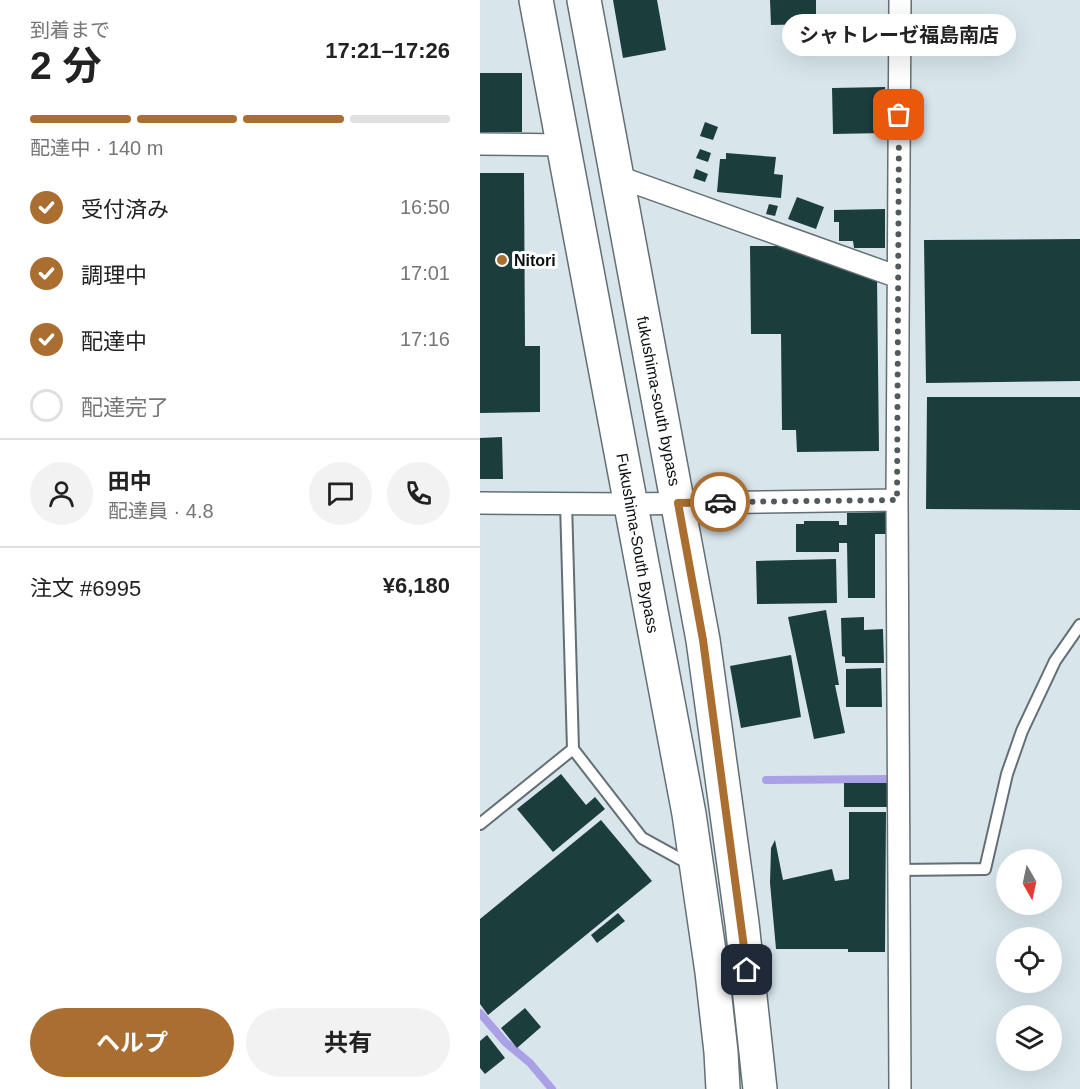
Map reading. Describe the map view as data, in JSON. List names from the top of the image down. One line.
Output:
{"streets":{"highway":["fukushima-south bypass","Fukushima-South Bypass"]},"places":["シャトレーゼ福島南店","Nitori"],"north":"bottom","page":{"heading":["2 分","到着まで","17:21–17:26"],"panel":["田中","配達員 · 4.8","注文 #6995","¥6,180"],"bubble":"シャトレーゼ福島南店","bar":"配達中 · 140 m","list":[["受付済み","16:50"],["調理中","17:01"],["配達中","17:16"],"配達完了"],"buttons":["ヘルプ","共有"]}}
